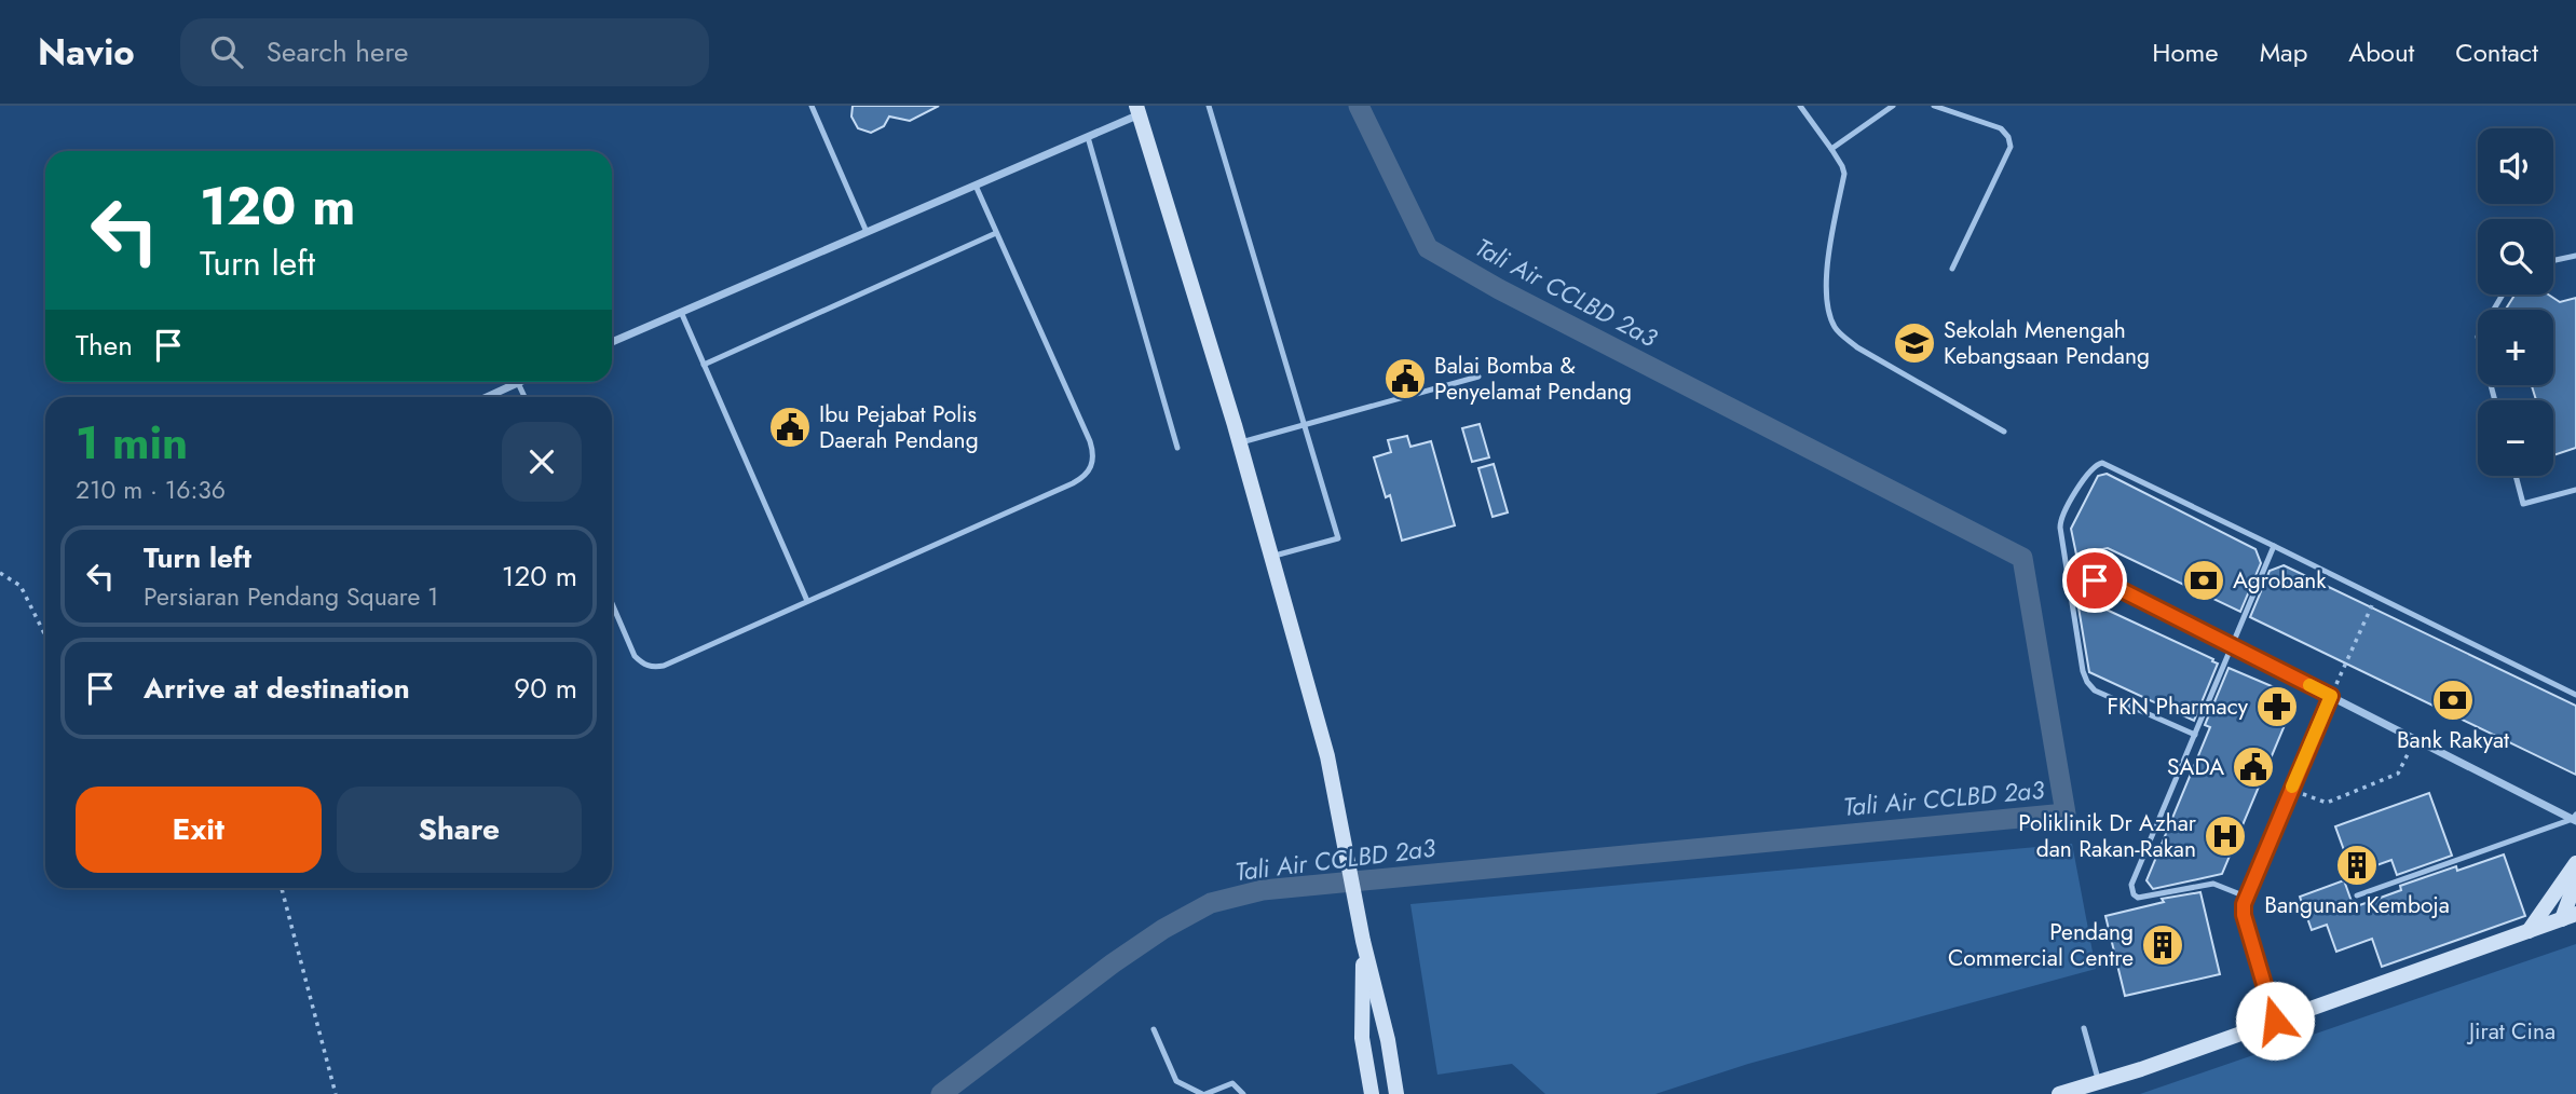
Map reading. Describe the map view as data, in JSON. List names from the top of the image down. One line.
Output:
{"water":["Tali Air CCLBD 2a3"],"parks":["Jirat Cina"],"places":{"school or university":["Sekolah Menengah Kebangsaan Pendang"],"public building":["Balai Bomba & Penyelamat Pendang","Ibu Pejabat Polis Daerah Pendang","SADA"],"bank":["Agrobank","Bank Rakyat"],"pharmacy":["FKN Pharmacy"],"hospital":["Poliklinik Dr Azhar dan Rakan-Rakan"],"building":["Bangunan Kemboja","Pendang Commercial Centre"]},"page":{"header":"Navio","search":"Search here","nav":["Home","Map","About","Contact"],"map_buttons":["+","−"],"turn":["120 m","Turn left"],"then":"Then","heading":["1 min","210 m · 16:36"],"list":[{"name":"Turn left","note":"Persiaran Pendang Square 1","value":"120 m"},{"name":"Arrive at destination","value":"90 m"}],"buttons":["Exit","Share"]}}
